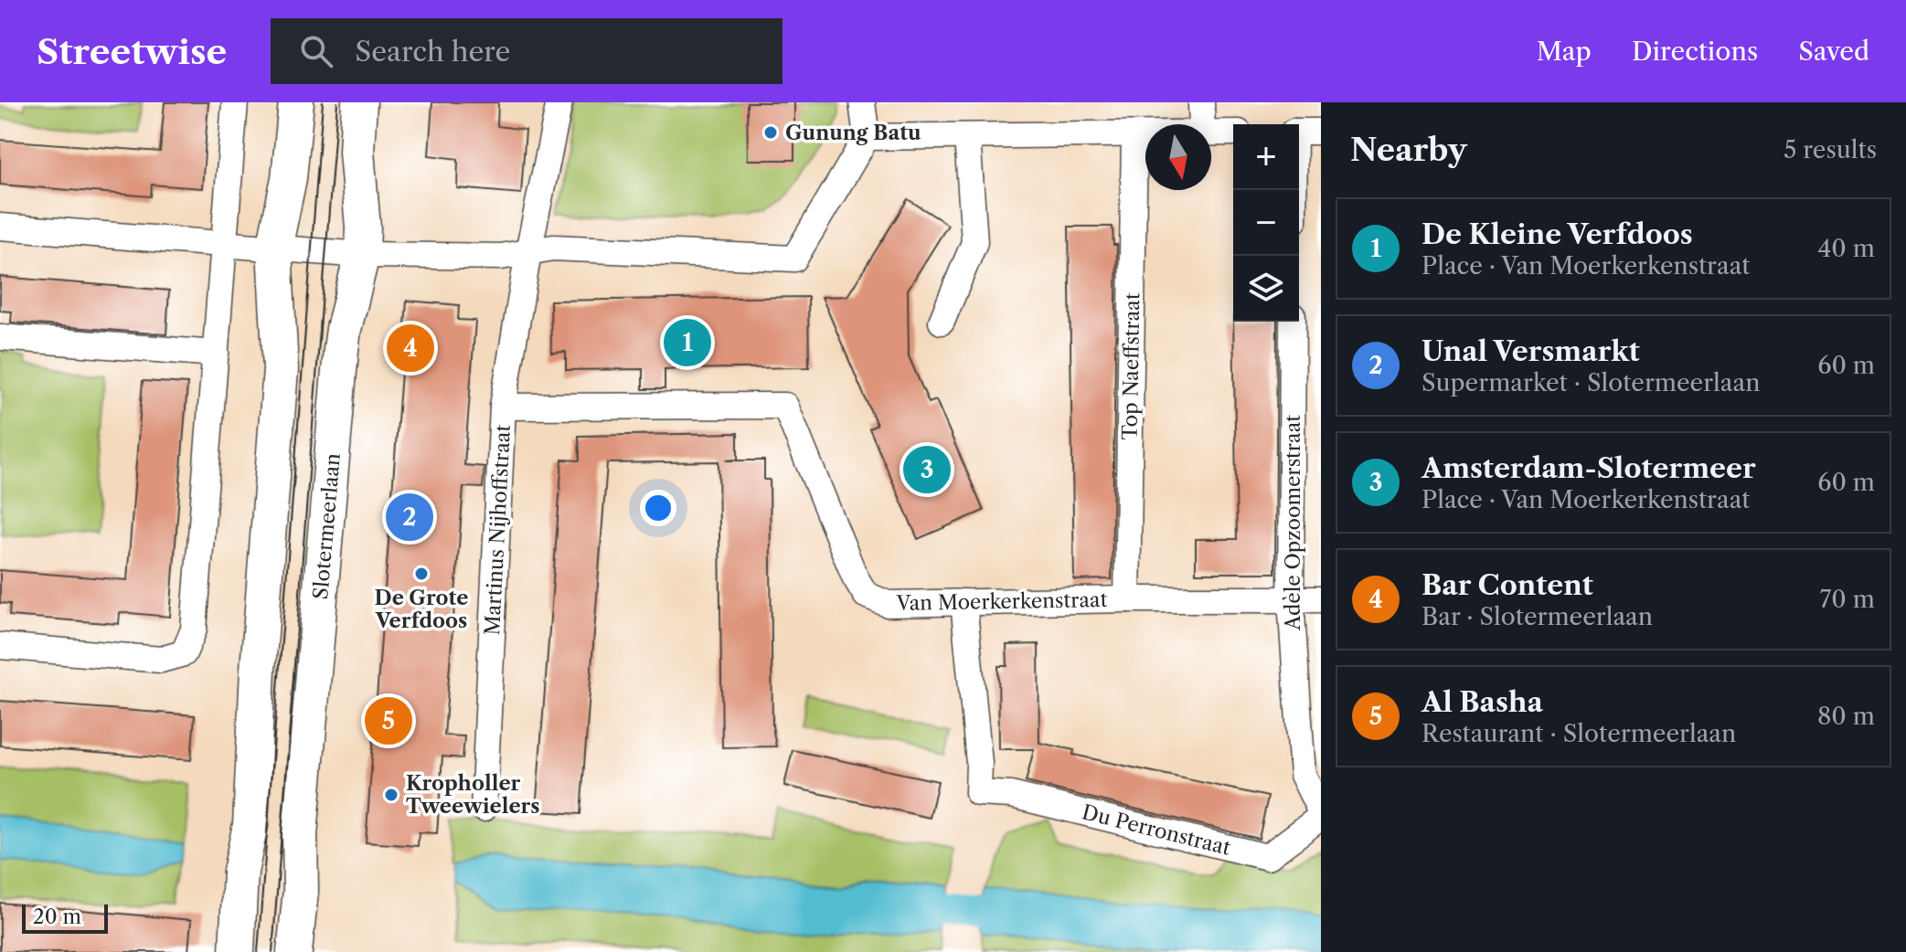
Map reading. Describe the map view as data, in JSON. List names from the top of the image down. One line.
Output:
{"streets":{"main road":["Slotermeerlaan"],"street":["Top Naeffstraat","Adèle Opzoomerstraat","Martinus Nijhoffstraat","Van Moerkerkenstraat","Du Perronstraat"]},"crossings":[["Top Naeffstraat","Van Moerkerkenstraat"],["Adèle Opzoomerstraat","Van Moerkerkenstraat"],["Adèle Opzoomerstraat","Du Perronstraat"],["Martinus Nijhoffstraat","Van Moerkerkenstraat"],["Van Moerkerkenstraat","Du Perronstraat"]],"places":["Gunung Batu","De Grote Verfdoos","Kropholler Tweewielers"],"scale_bar":"20 m","north":"bottom","page":{"header":"Streetwise","search":"Search here","nav":["Map","Directions","Saved"],"heading":["Nearby","5 results"],"map_buttons":["+","−"],"list":[{"mark":"1","name":"De Kleine Verfdoos","note":"Place · Van Moerkerkenstraat","value":"40 m"},{"mark":"2","name":"Unal Versmarkt","note":"Supermarket · Slotermeerlaan","value":"60 m"},{"mark":"3","name":"Amsterdam-Slotermeer","note":"Place · Van Moerkerkenstraat","value":"60 m"},{"mark":"4","name":"Bar Content","note":"Bar · Slotermeerlaan","value":"70 m"},{"mark":"5","name":"Al Basha","note":"Restaurant · Slotermeerlaan","value":"80 m"}],"pins":["1","4","3","2","5"],"scale":"20 m"}}
